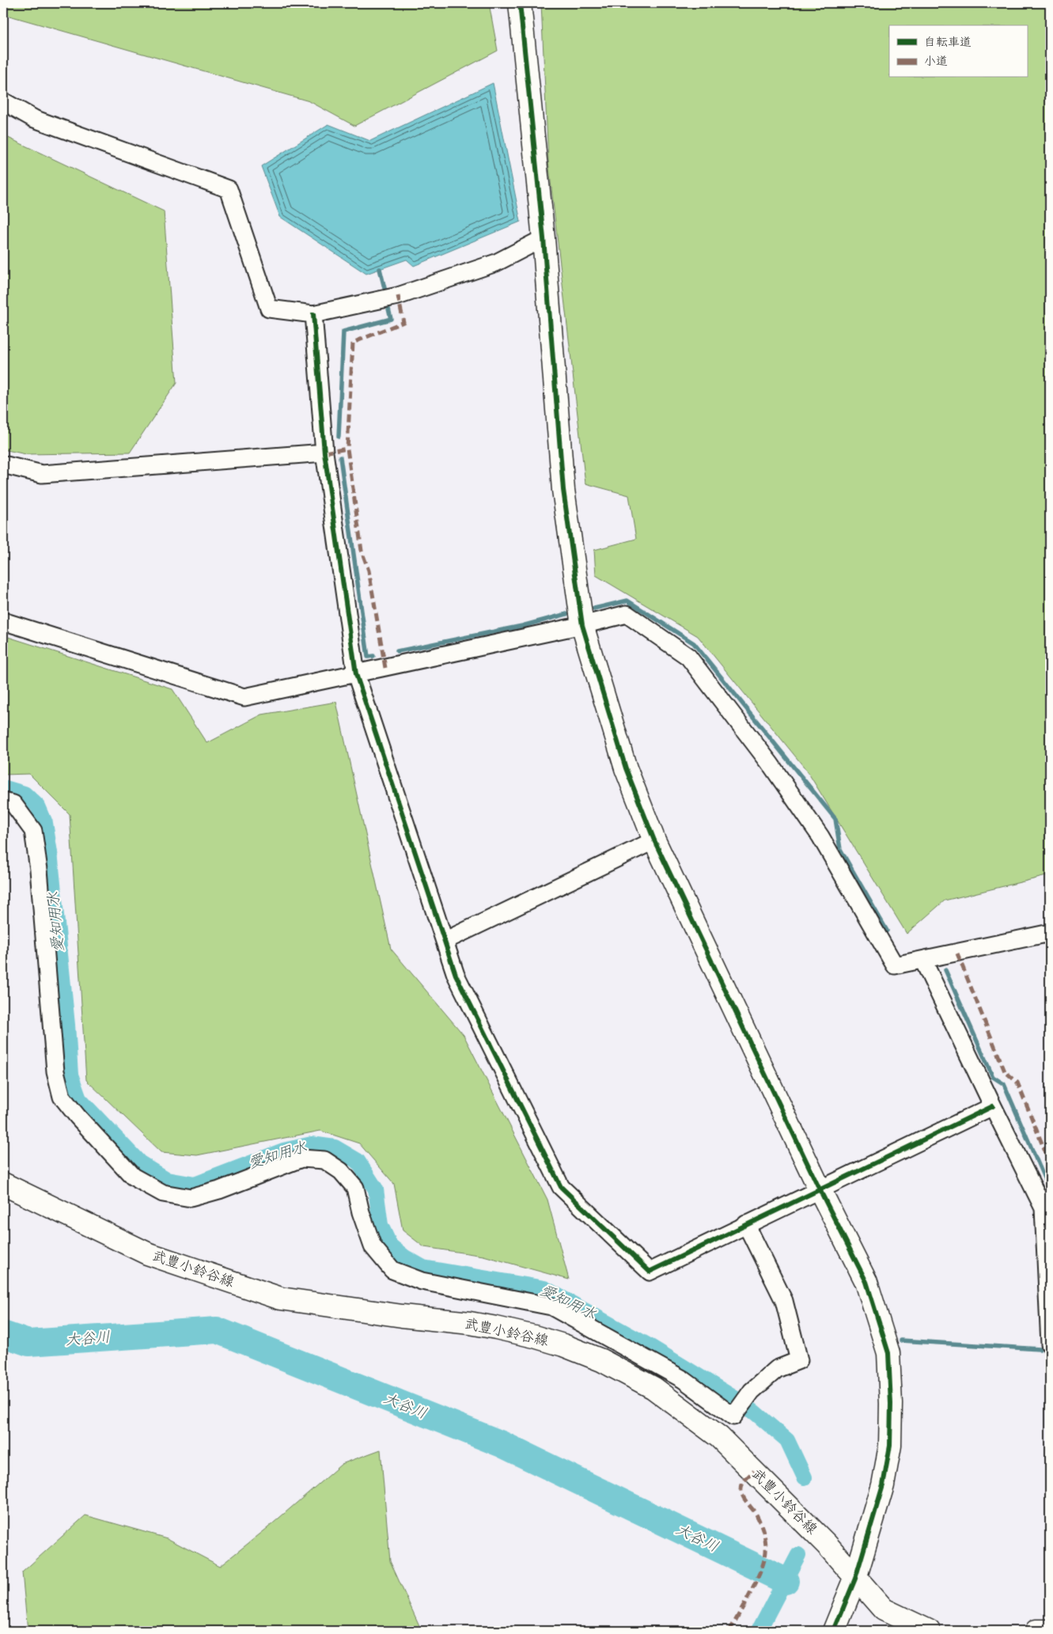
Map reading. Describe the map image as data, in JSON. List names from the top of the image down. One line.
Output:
{"streets":{"street":["武豊小鈴谷線"]},"water":["愛知用水","大谷川"],"legend":["自転車道","小道"]}
